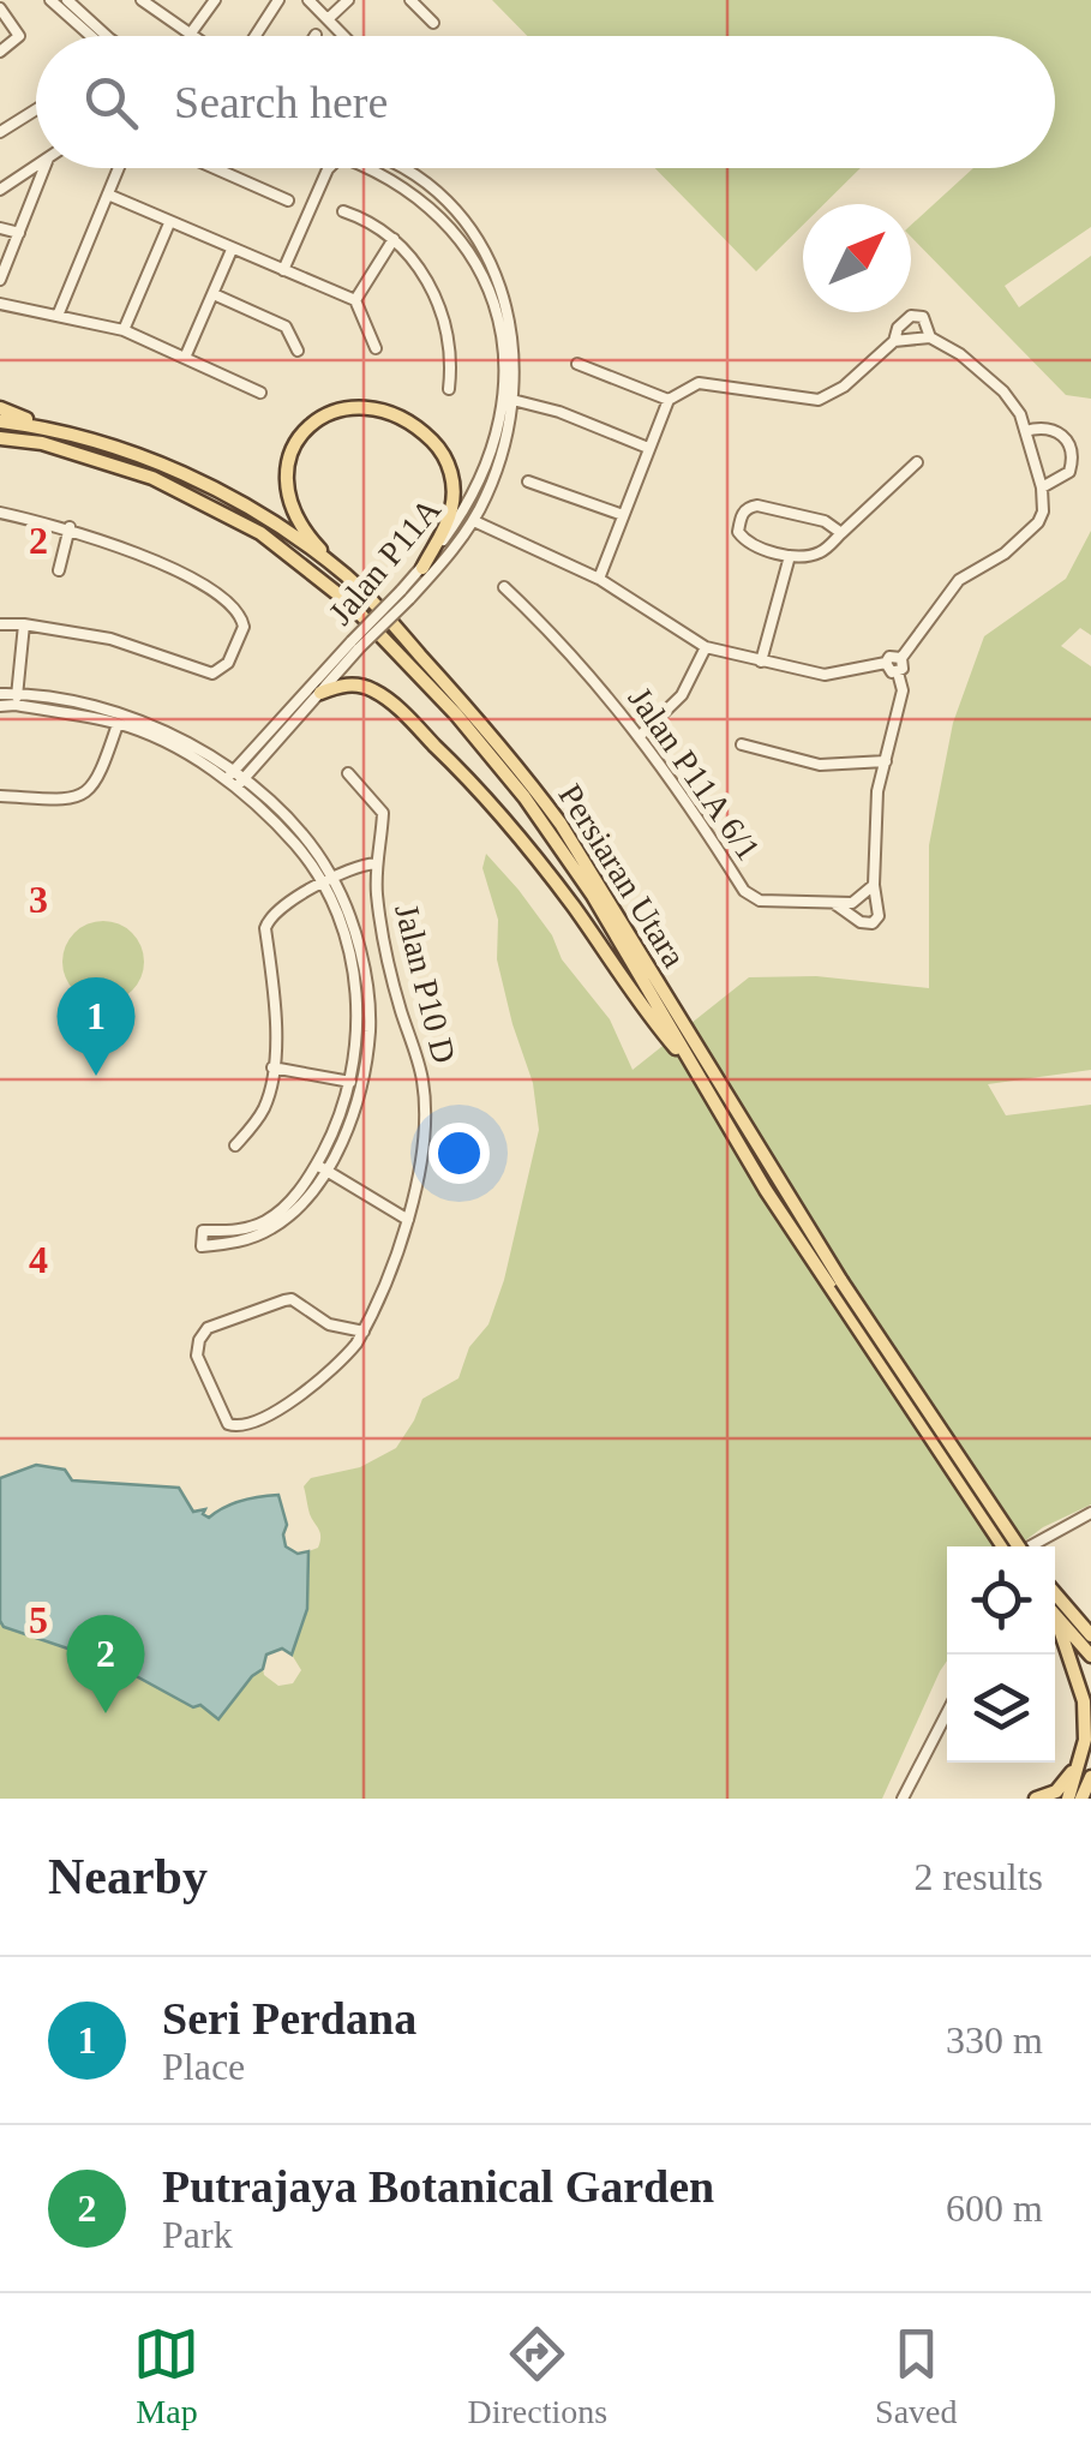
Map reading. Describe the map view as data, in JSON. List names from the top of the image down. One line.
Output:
{"streets":{"main road":["Persiaran Utara"],"street":["Jalan P11A","Jalan P11A 6/1","Jalan P10 D"]},"north":"top right","page":{"search":"Search here","pins":["1","2"],"heading":["Nearby","2 results"],"list":[{"mark":"1","name":"Seri Perdana","note":"Place","value":"330 m"},{"mark":"2","name":"Putrajaya Botanical Garden","note":"Park","value":"600 m"}],"nav":["Map","Directions","Saved"]},"grid":{"rows":["2","3","4","5"]}}
